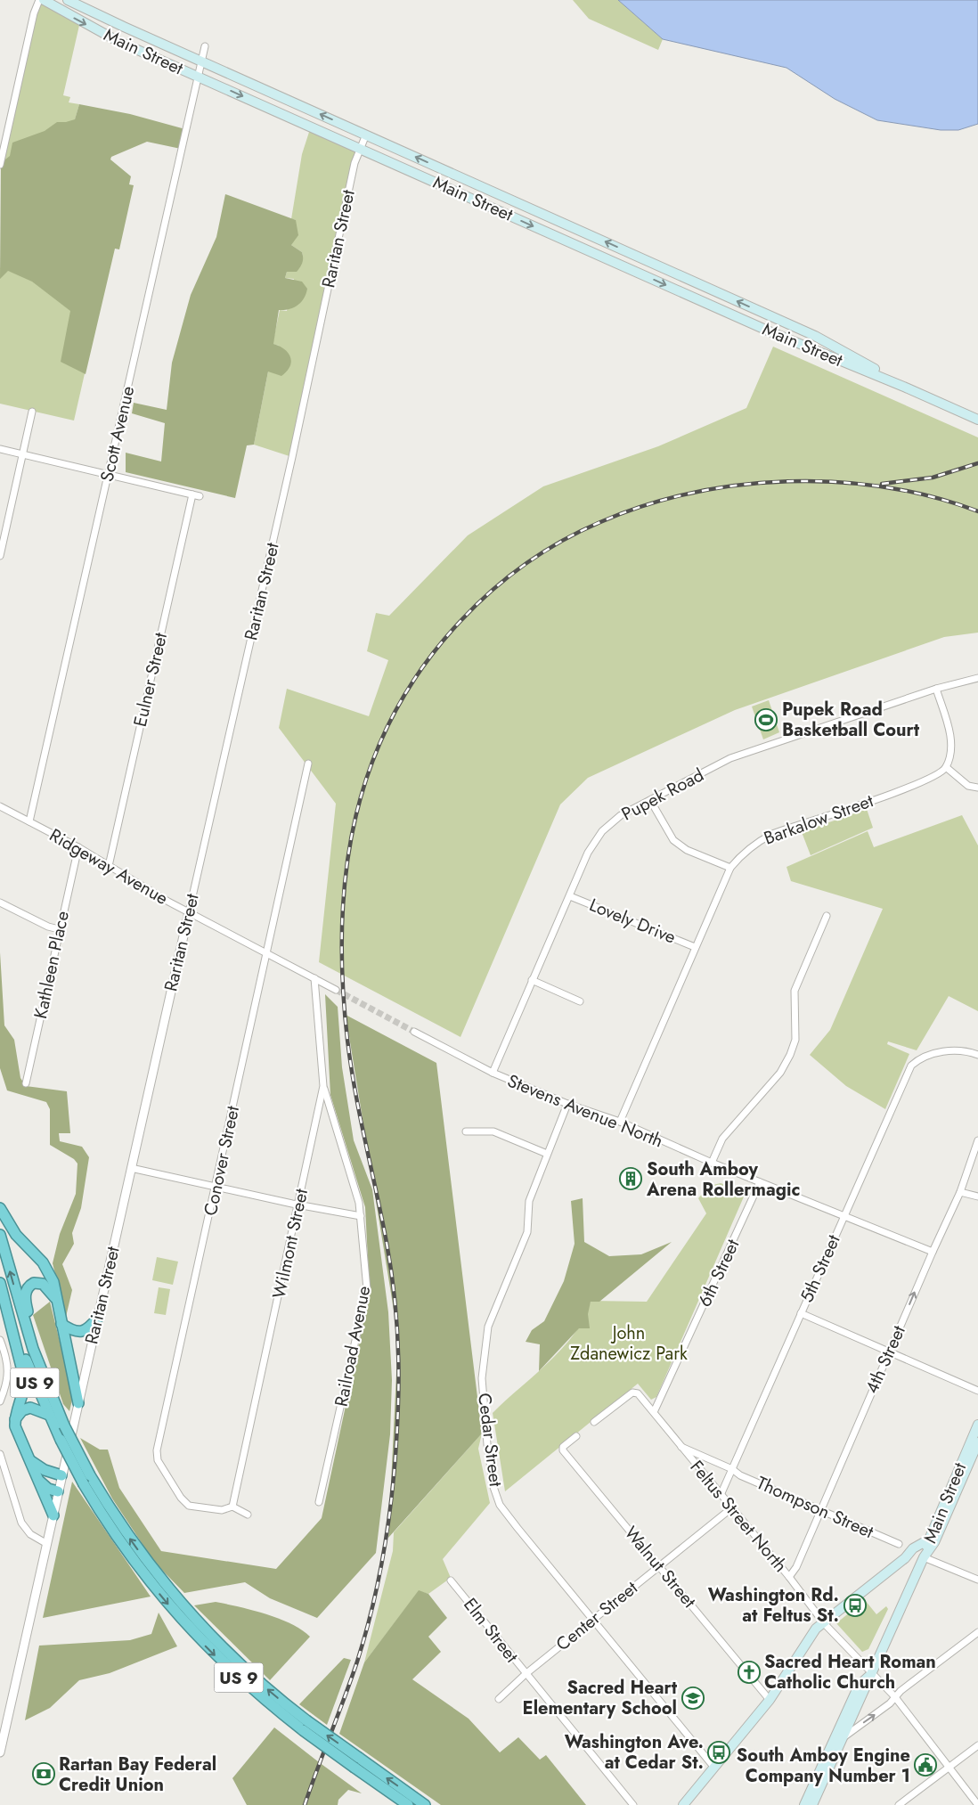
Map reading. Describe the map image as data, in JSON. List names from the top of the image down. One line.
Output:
{"streets":{"highway":["US 9"],"main road":["Main Street"],"street":["Raritan Street","Scott Avenue","Eulner Street","Pupek Road","Barkalow Street","Ridgeway Avenue","Lovely Drive","Kathleen Place","Stevens Avenue North","Conover Street","Wilmont Street","5th Street","6th Street","Railroad Avenue","4th Street","Cedar Street","Thompson Street","Feltus Street North","Walnut Street","Center Street","Elm Street"]},"crossings":[["Main Street","Raritan Street"],["Main Street","Scott Avenue"],["Main Street","Feltus Street North"],["Raritan Street","Ridgeway Avenue"],["Scott Avenue","Ridgeway Avenue"],["Eulner Street","Ridgeway Avenue"],["Pupek Road","Lovely Drive"],["Pupek Road","Stevens Avenue North"],["Barkalow Street","Lovely Drive"],["Barkalow Street","Stevens Avenue North"],["Ridgeway Avenue","Kathleen Place"],["Ridgeway Avenue","Conover Street"],["Ridgeway Avenue","Wilmont Street"],["Stevens Avenue North","5th Street"],["Stevens Avenue North","6th Street"],["Stevens Avenue North","4th Street"],["Stevens Avenue North","Cedar Street"],["Conover Street","Wilmont Street"],["Wilmont Street","Railroad Avenue"],["5th Street","Thompson Street"],["5th Street","Feltus Street North"],["6th Street","Feltus Street North"],["4th Street","Thompson Street"],["4th Street","Feltus Street North"],["Cedar Street","Center Street"],["Thompson Street","Feltus Street North"],["Feltus Street North","Center Street"],["Walnut Street","Center Street"],["Center Street","Elm Street"]],"parks":["John Zdanewicz Park"],"places":{"sports":["Pupek Road Basketball Court"],"building":["South Amboy Arena Rollermagic"],"bus stop":["Washington Rd. at Feltus St.","Washington Ave. at Cedar St."],"church":["Sacred Heart Roman Catholic Church"],"school or university":["Sacred Heart Elementary School"],"public building":["South Amboy Engine Company Number 1"],"bank":["Rartan Bay Federal Credit Union"]}}
